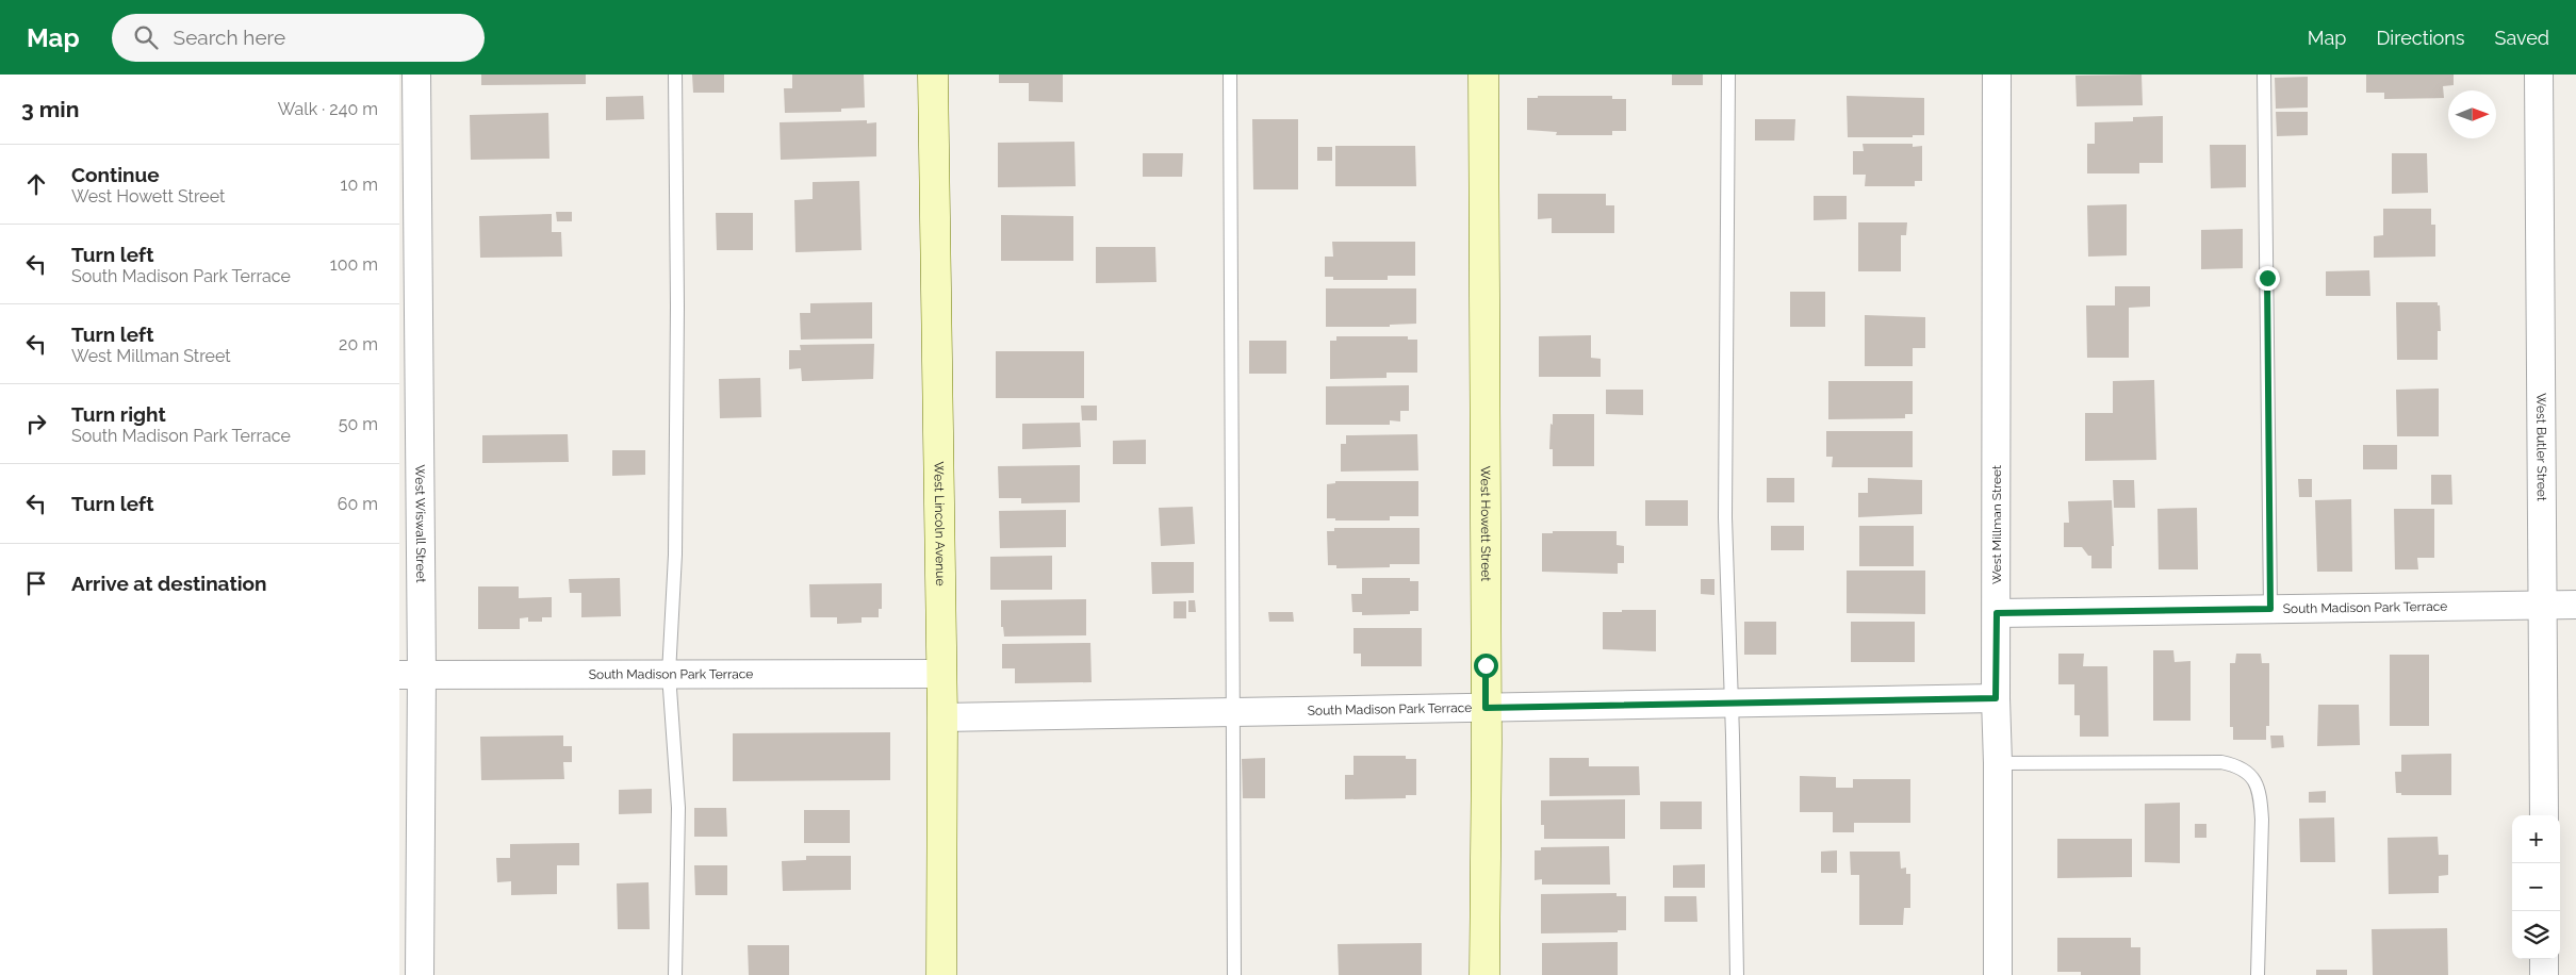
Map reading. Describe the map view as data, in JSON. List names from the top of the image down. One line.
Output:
{"streets":{"main road":["West Lincoln Avenue","West Howett Street"],"street":["West Butler Street","West Wiswall Street","West Millman Street","South Madison Park Terrace"]},"crossings":[["West Butler Street","South Madison Park Terrace"],["West Wiswall Street","South Madison Park Terrace"],["West Lincoln Avenue","South Madison Park Terrace"],["West Howett Street","South Madison Park Terrace"],["West Millman Street","South Madison Park Terrace"]],"north":"right","page":{"header":"Map","search":"Search here","nav":["Map","Directions","Saved"],"heading":["3 min","Walk · 240 m"],"list":[["Continue","West Howett Street","10 m"],["Turn left","South Madison Park Terrace","100 m"],["Turn left","West Millman Street","20 m"],["Turn right","South Madison Park Terrace","50 m"],["Turn left","60 m"],"Arrive at destination"],"map_buttons":["+","−"]}}
